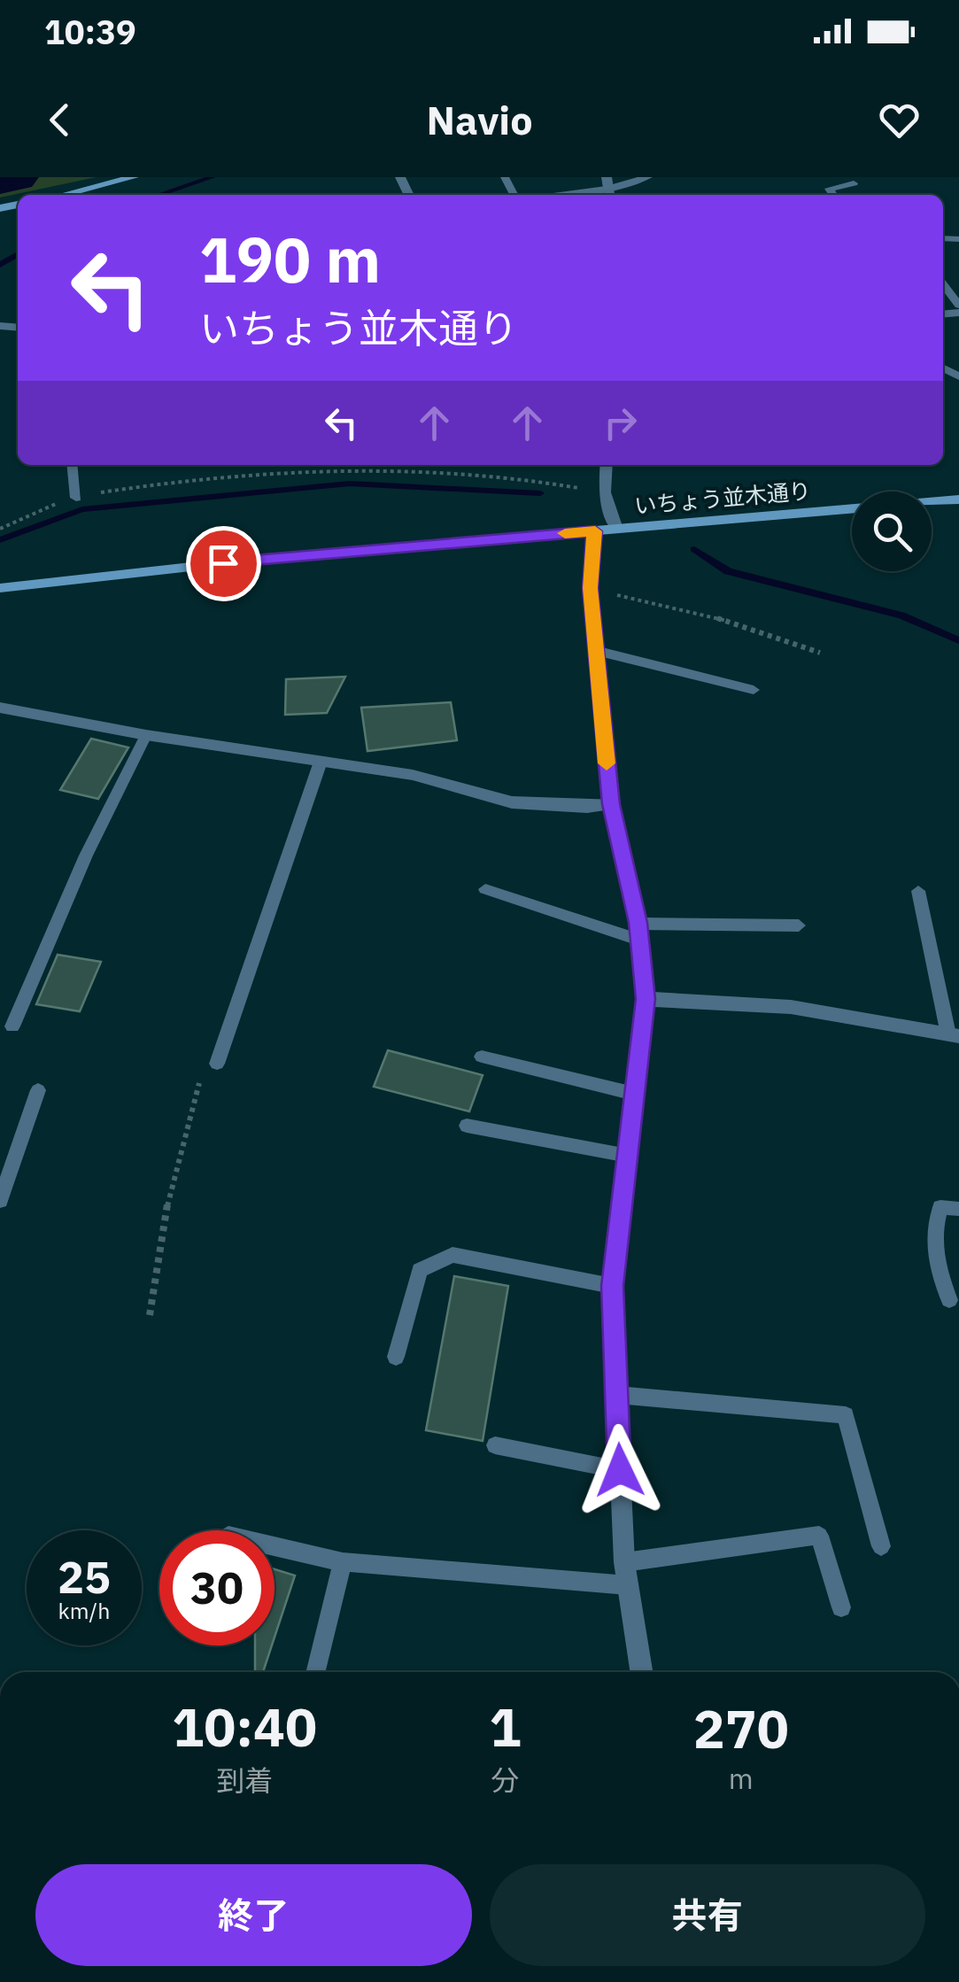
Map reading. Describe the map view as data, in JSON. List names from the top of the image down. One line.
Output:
{"streets":{"street":["いちょう並木通り"]},"page":{"status":"10:39","header":"Navio","turn":["190 m","いちょう並木通り"],"speed":"25 km/h","limit":"30","eta":["10:40","到着","1","分","270","m"],"buttons":["終了","共有"]}}
